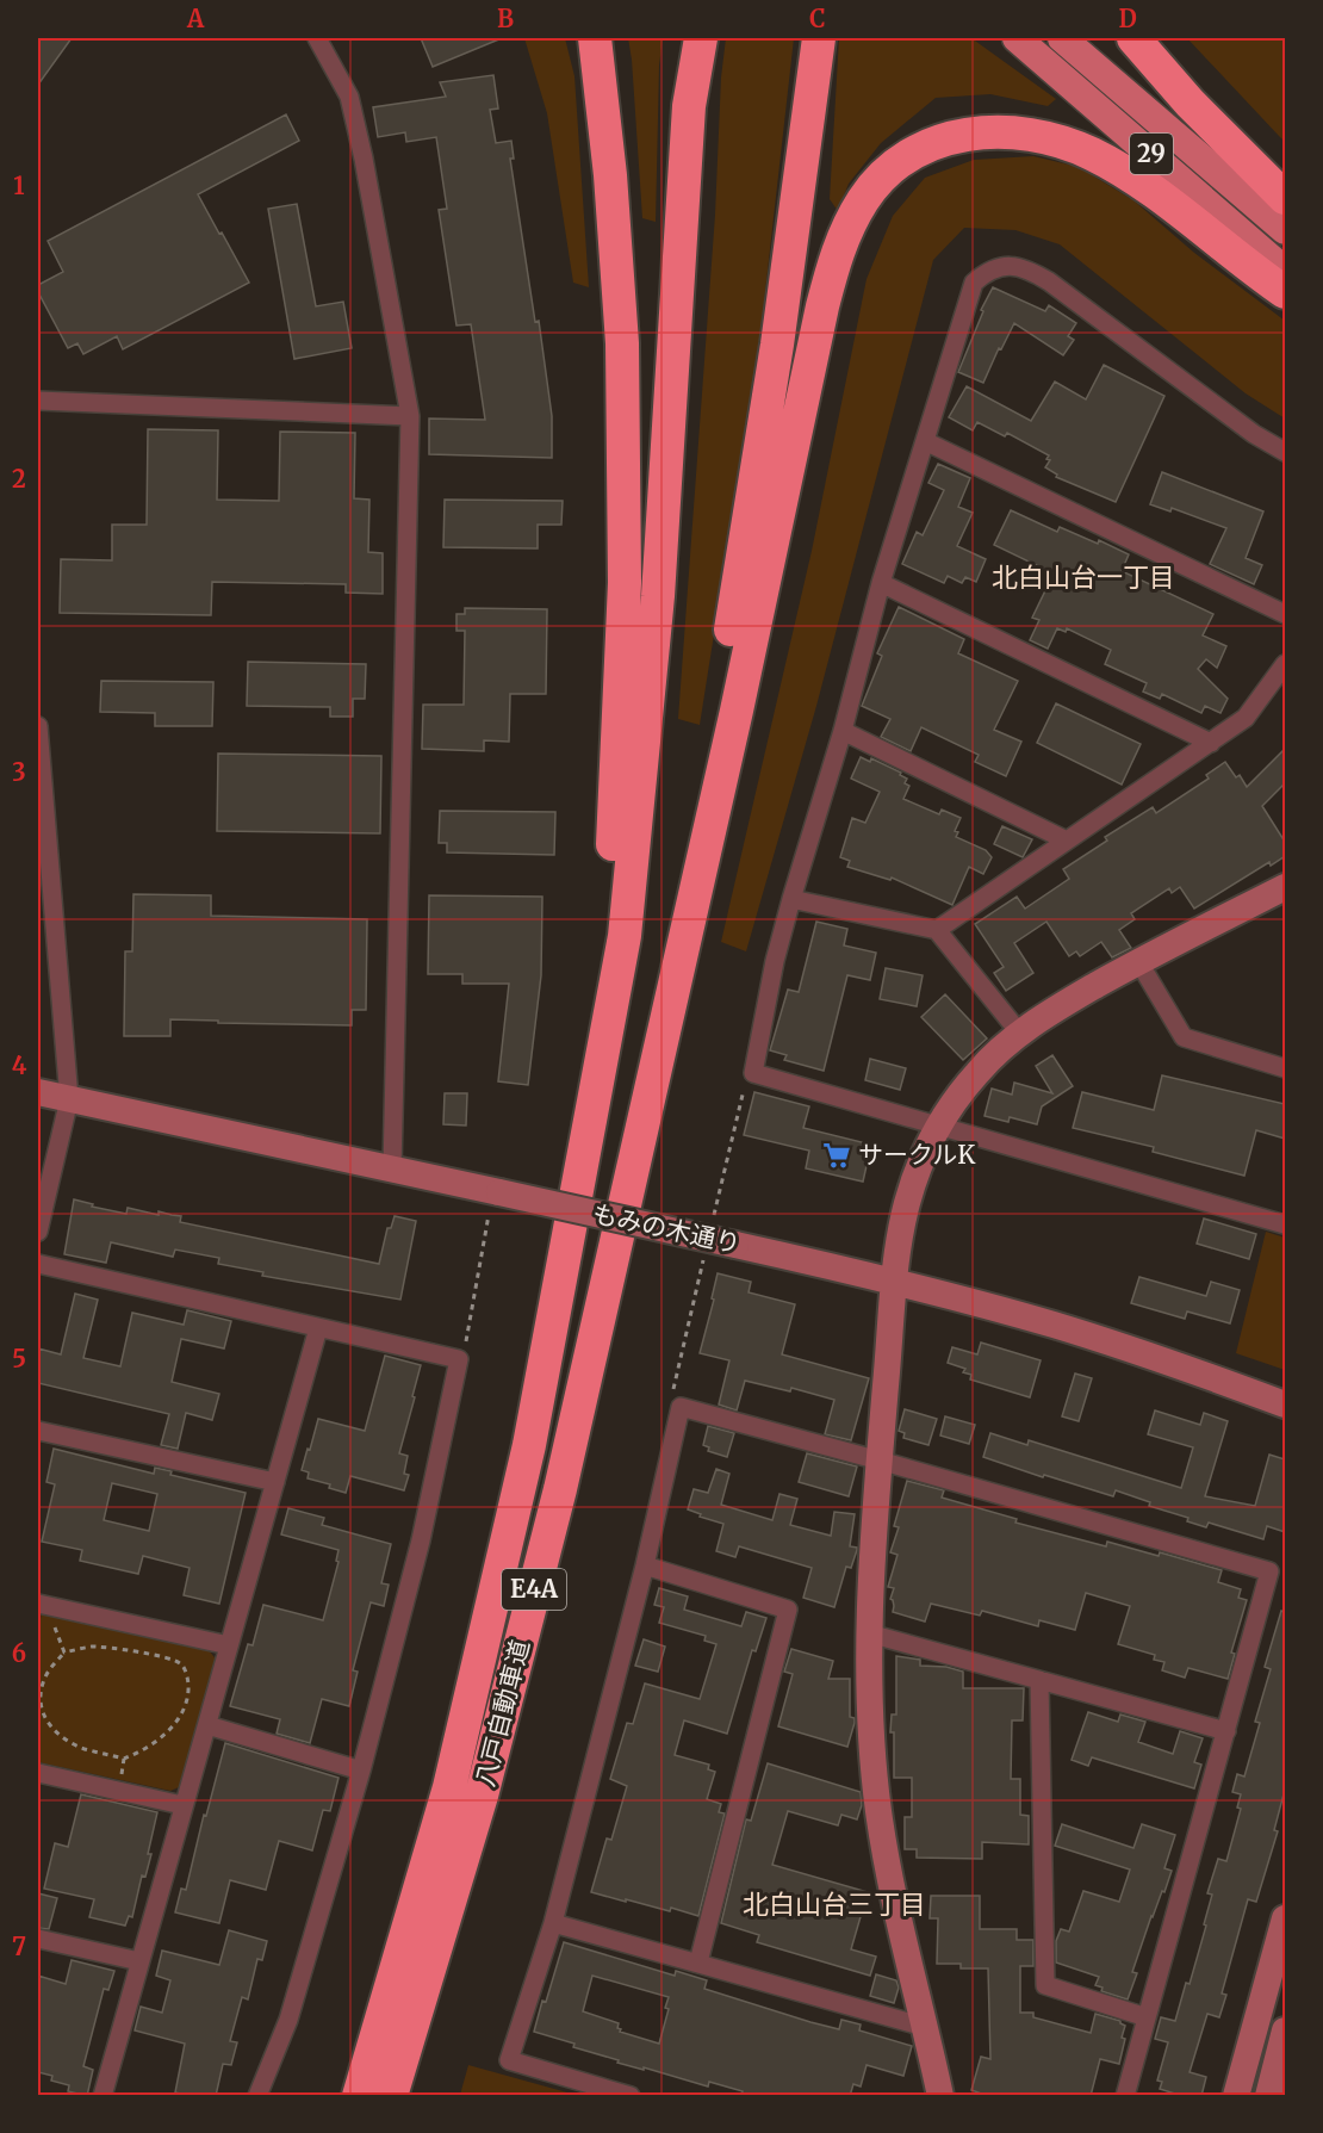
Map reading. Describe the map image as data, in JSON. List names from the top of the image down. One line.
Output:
{"streets":{"highway":["E4A","八戸自動車道"],"main road":["29"],"street":["もみの木通り"]},"districts":["北白山台一丁目","北白山台三丁目"],"places":{"supermarket":["サークルK"]},"grid":{"columns":["A","B","C","D"],"rows":["1","2","3","4","5","6","7"]}}
